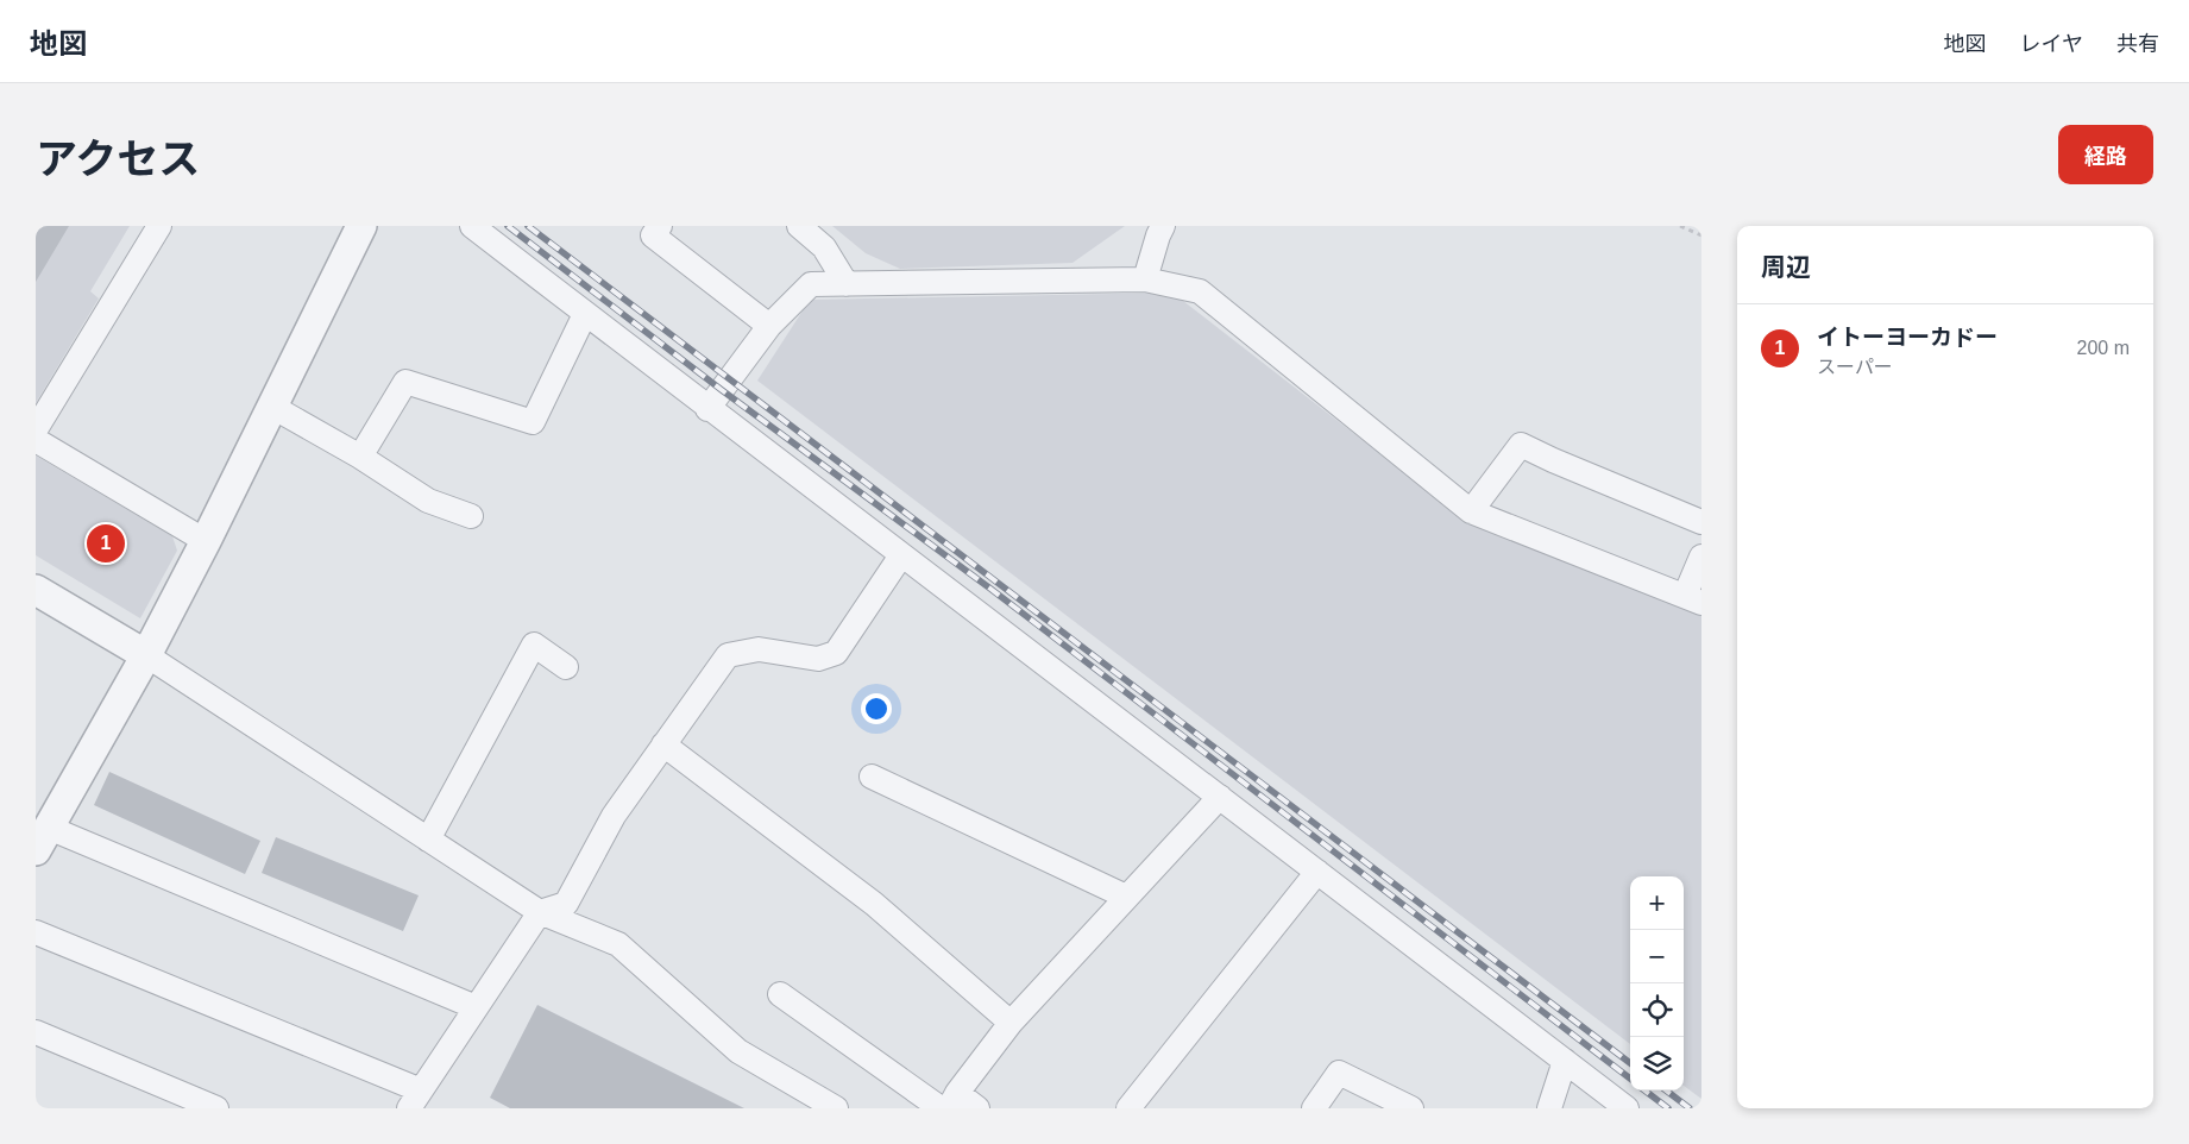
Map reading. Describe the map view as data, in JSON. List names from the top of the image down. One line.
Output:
{"page":{"header":"地図","nav":["地図","レイヤ","共有"],"title":"アクセス","buttons":"経路","heading":"周辺","list":[{"mark":"1","name":"イトーヨーカドー","note":"スーパー","value":"200 m"}],"pins":"1","map_buttons":["+","−"]}}
